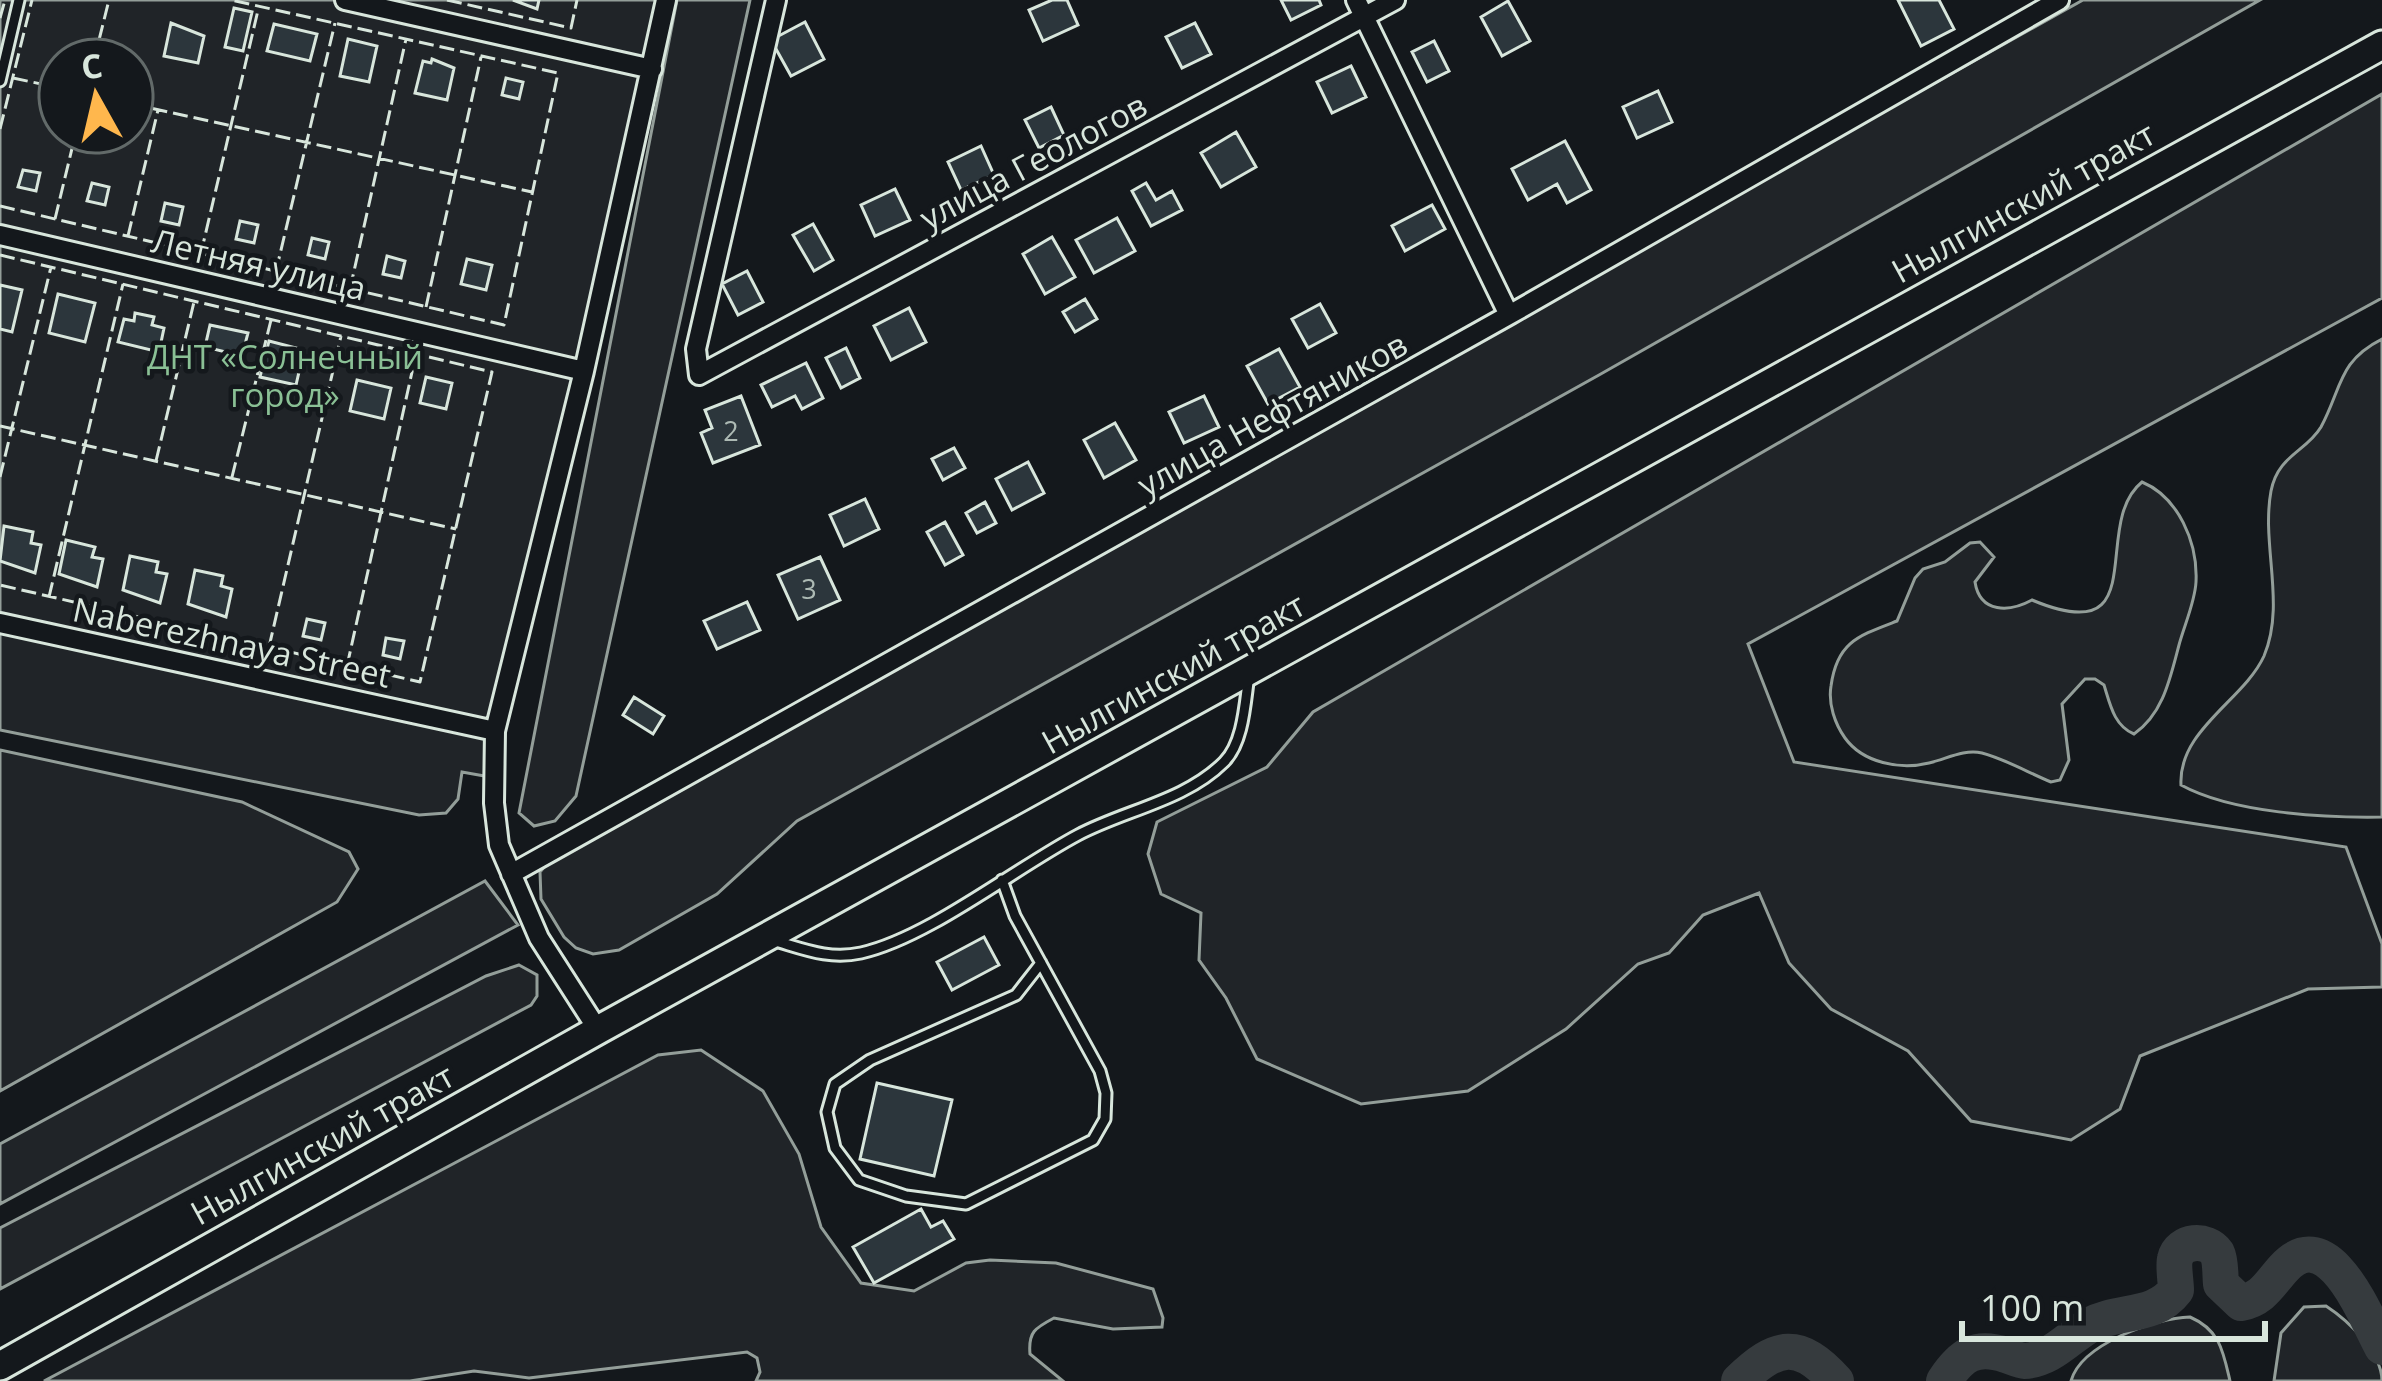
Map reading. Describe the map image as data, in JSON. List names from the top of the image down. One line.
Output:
{"streets":{"main road":["Нылгинский тракт"],"street":["улица Геологов","Летняя улица","улица Нефтяников","Naberezhnaya Street"]},"parks":["ДНТ «Солнечный город»"],"house_numbers":["2","3"],"scale_bar":"100 m","north":"top"}
